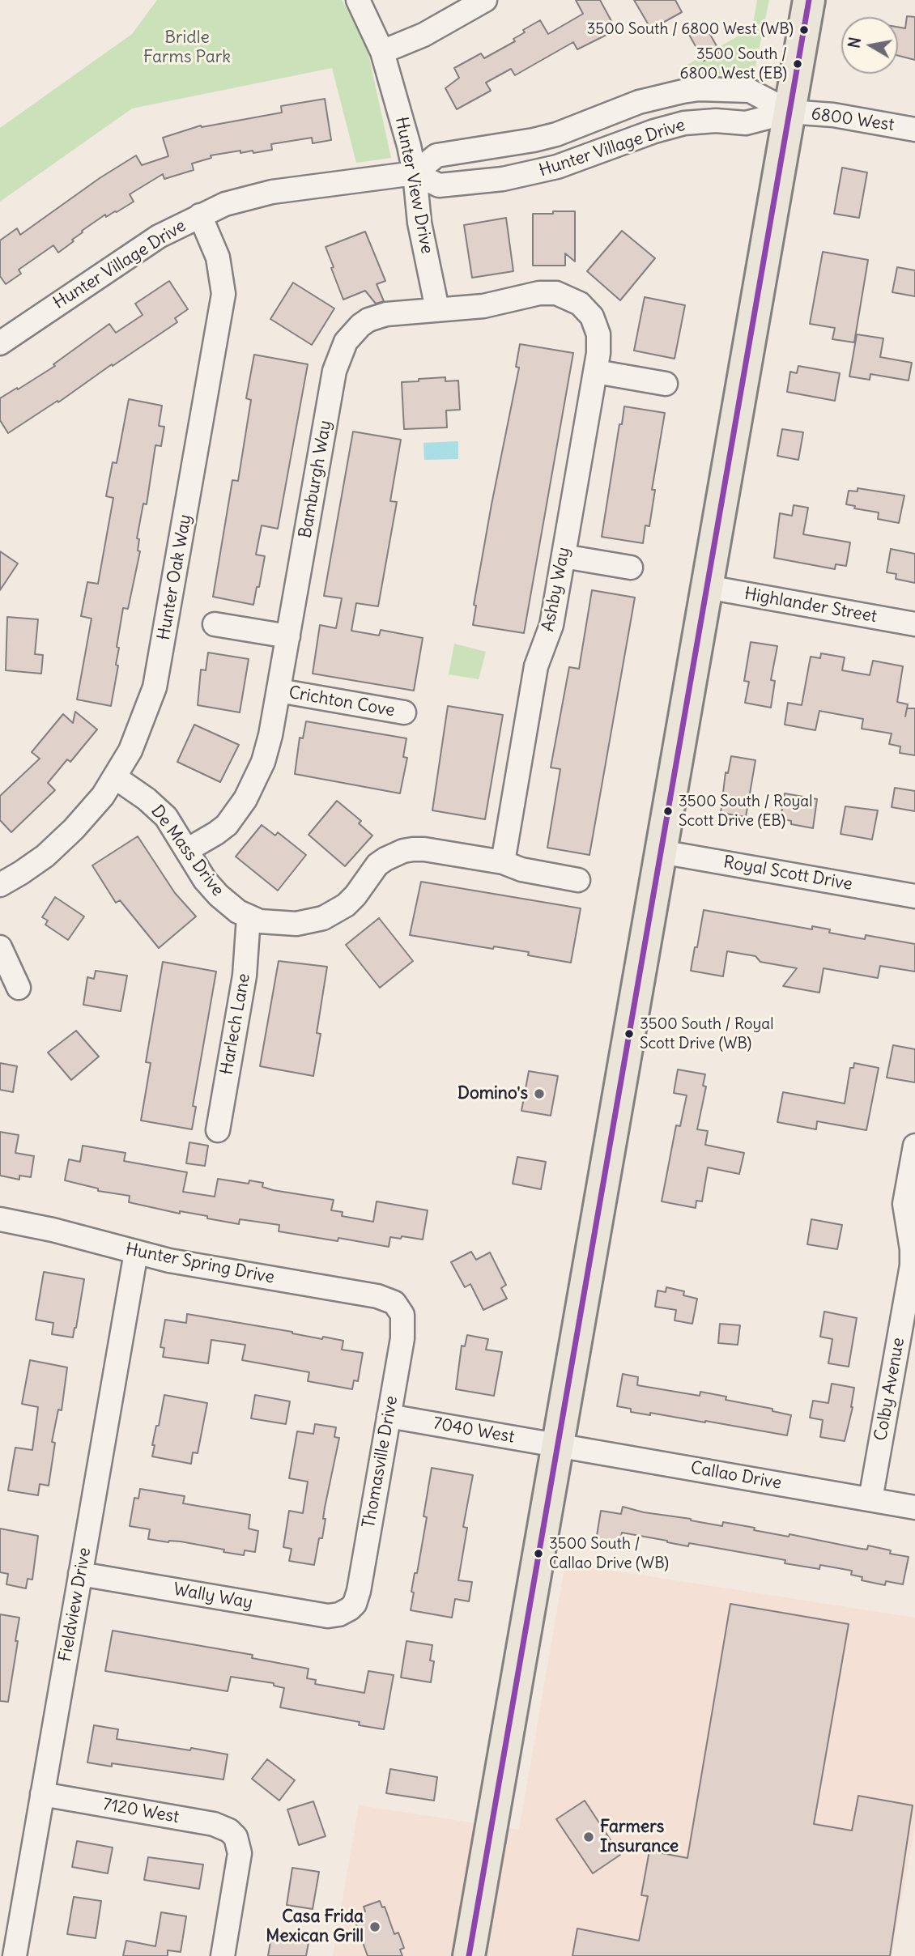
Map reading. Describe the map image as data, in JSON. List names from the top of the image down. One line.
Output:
{"streets":{"street":["6800 West","Hunter Village Drive","Hunter View Drive","Bamburgh Way","Hunter Oak Way","Ashby Way","Highlander Street","Crichton Cove","De Mass Drive","Royal Scott Drive","Harlech Lane","Hunter Spring Drive","Colby Avenue","7040 West","Thomasville Drive","Callao Drive","Wally Way","Fieldview Drive","7120 West"]},"crossings":[["6800 West","Hunter Village Drive"],["Hunter Village Drive","Hunter View Drive"],["Hunter Village Drive","Hunter Oak Way"],["Hunter View Drive","Bamburgh Way"],["Bamburgh Way","Ashby Way"],["Bamburgh Way","Crichton Cove"],["Bamburgh Way","De Mass Drive"],["Hunter Oak Way","De Mass Drive"],["Ashby Way","De Mass Drive"],["De Mass Drive","Harlech Lane"],["Hunter Spring Drive","Thomasville Drive"],["Hunter Spring Drive","Fieldview Drive"],["Colby Avenue","Callao Drive"],["7040 West","Thomasville Drive"],["7040 West","Callao Drive"],["Thomasville Drive","Wally Way"],["Wally Way","Fieldview Drive"],["Fieldview Drive","7120 West"]],"parks":["Bridle Farms Park"],"places":["3500 South / 6800 West (WB)","3500 South / 6800 West (EB)","3500 South / Royal Scott Drive (EB)","3500 South / Royal Scott Drive (WB)","Domino's","3500 South / Callao Drive (WB)","Farmers Insurance","Casa Frida Mexican Grill"],"north":"left"}
